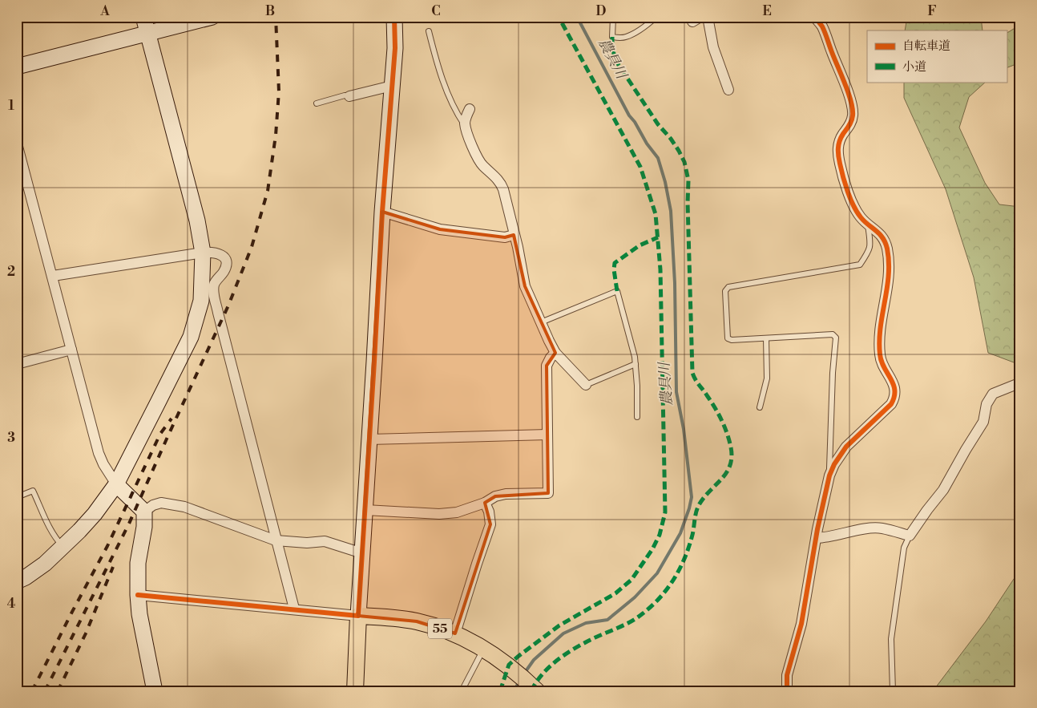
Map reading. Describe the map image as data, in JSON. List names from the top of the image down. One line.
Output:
{"streets":{"main road":["55"]},"water":["農具川"],"legend":["自転車道","小道"],"grid":{"columns":["A","B","C","D","E","F"],"rows":["1","2","3","4"]}}
